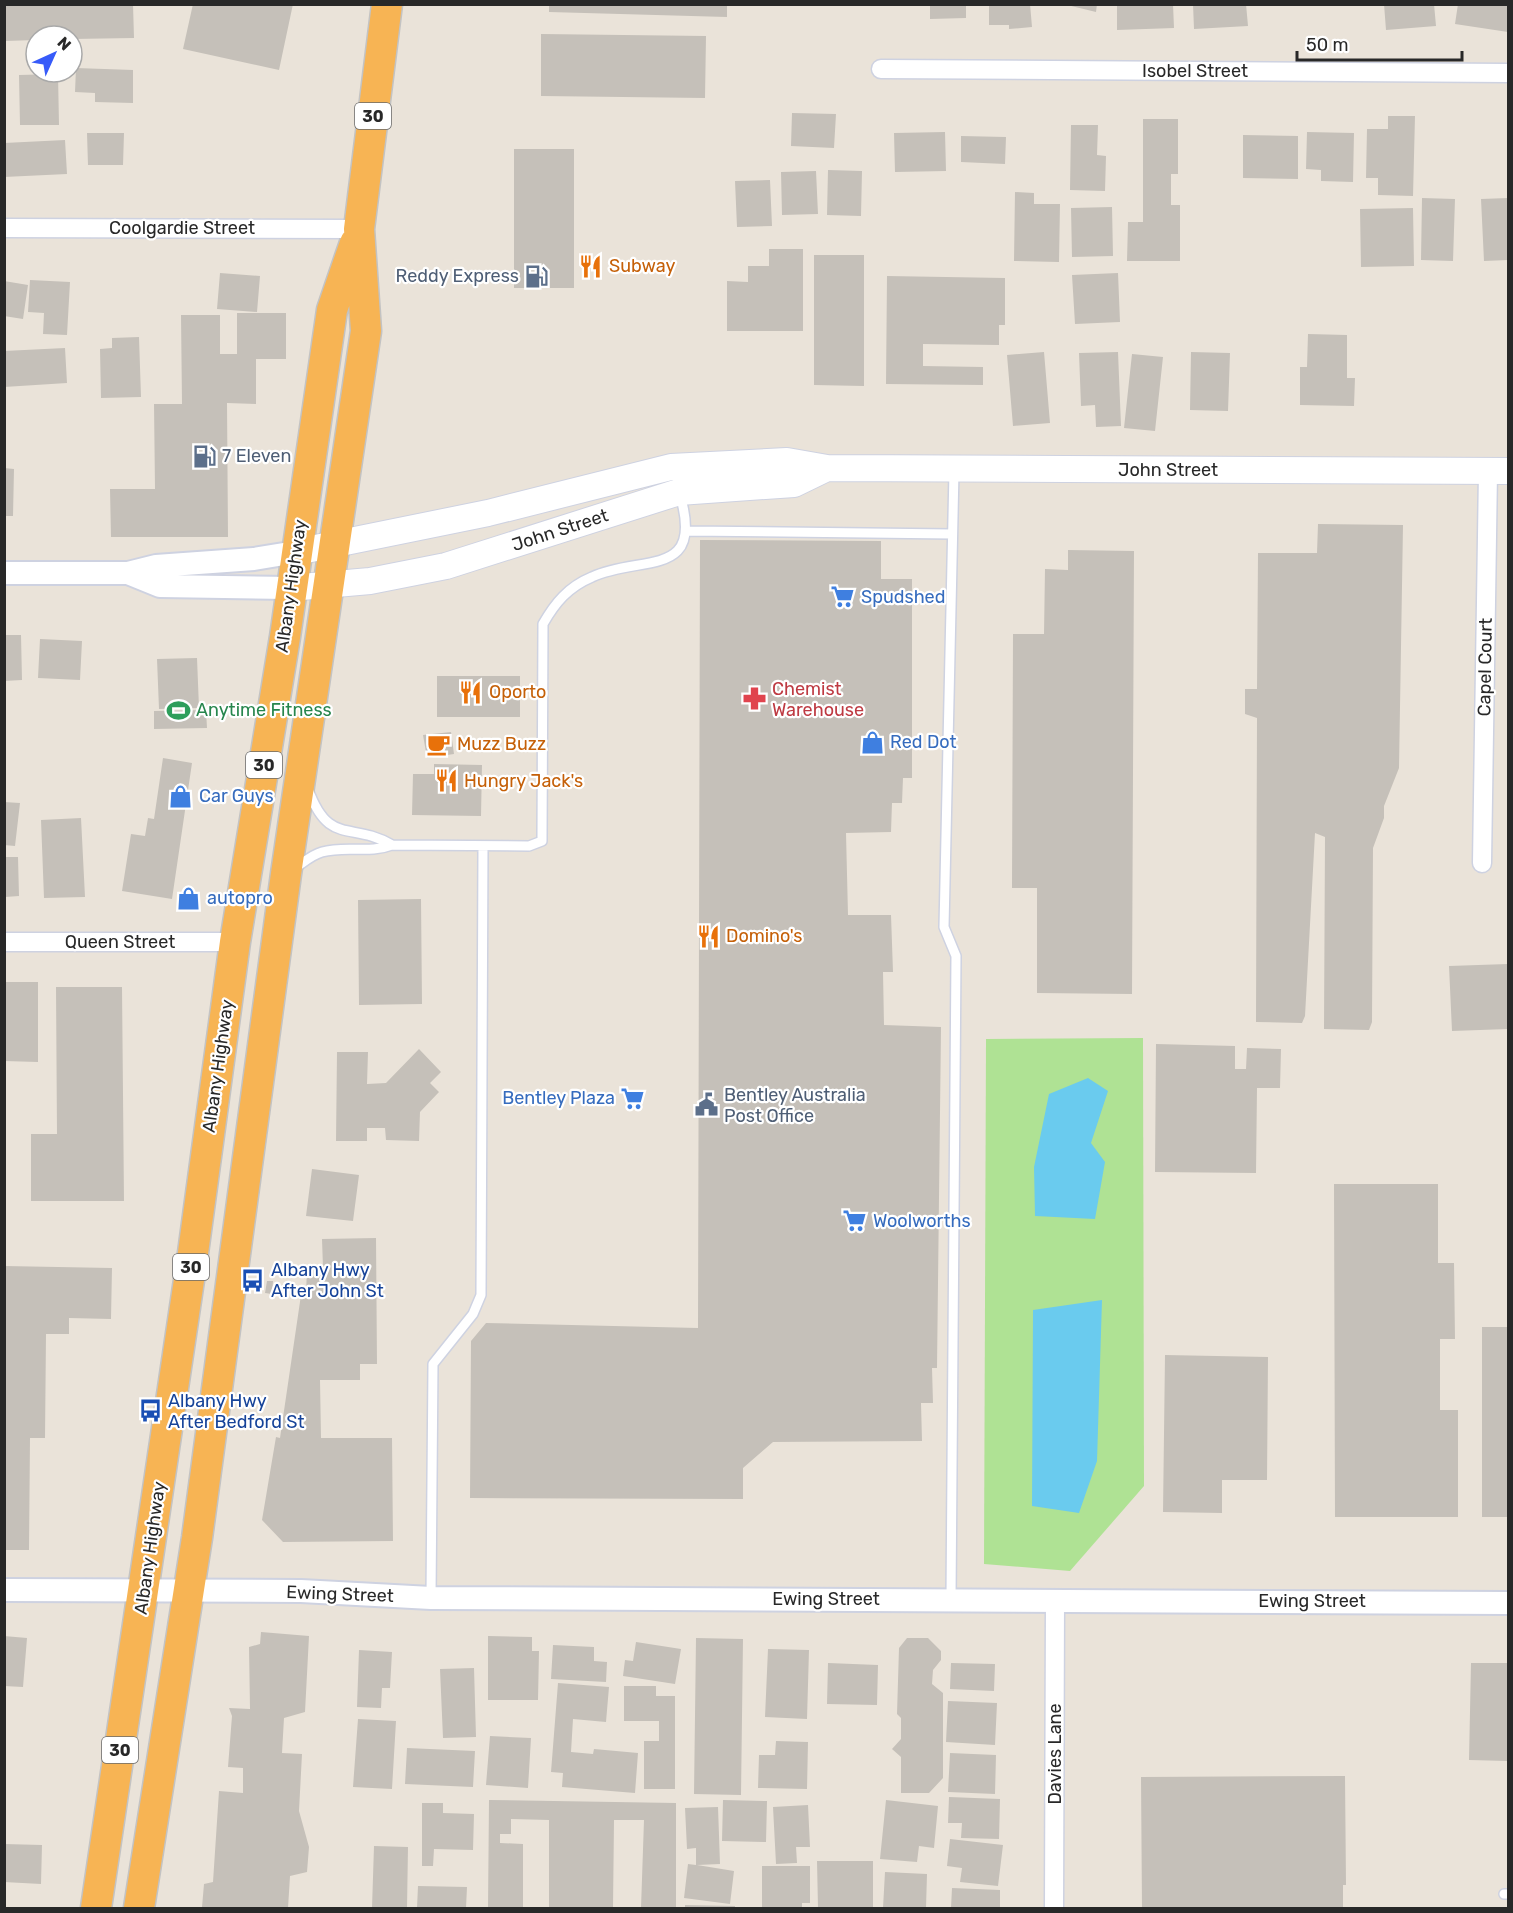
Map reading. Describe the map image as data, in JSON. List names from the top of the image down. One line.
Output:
{"streets":{"highway":["30","Albany Highway"],"main road":["John Street"],"street":["Isobel Street","Coolgardie Street","Capel Court","Queen Street","Ewing Street","Davies Lane"]},"crossings":[["Coolgardie Street","Albany Highway"],["John Street","Albany Highway"],["John Street","Capel Court"],["Albany Highway","Queen Street"],["Albany Highway","Ewing Street"],["Ewing Street","Davies Lane"]],"places":{"restaurant":["Subway","Oporto","Hungry Jack's","Domino's"],"fuel station":["Reddy Express","7 Eleven"],"supermarket":["Spudshed","Bentley Plaza","Woolworths"],"pharmacy":["Chemist Warehouse"],"sports":["Anytime Fitness"],"shop":["Red Dot","Car Guys","autopro"],"cafe":["Muzz Buzz"],"public building":["Bentley Australia Post Office"],"bus stop":["Albany Hwy After John St","Albany Hwy After Bedford St"]},"scale_bar":"50 m","north":"top right"}
